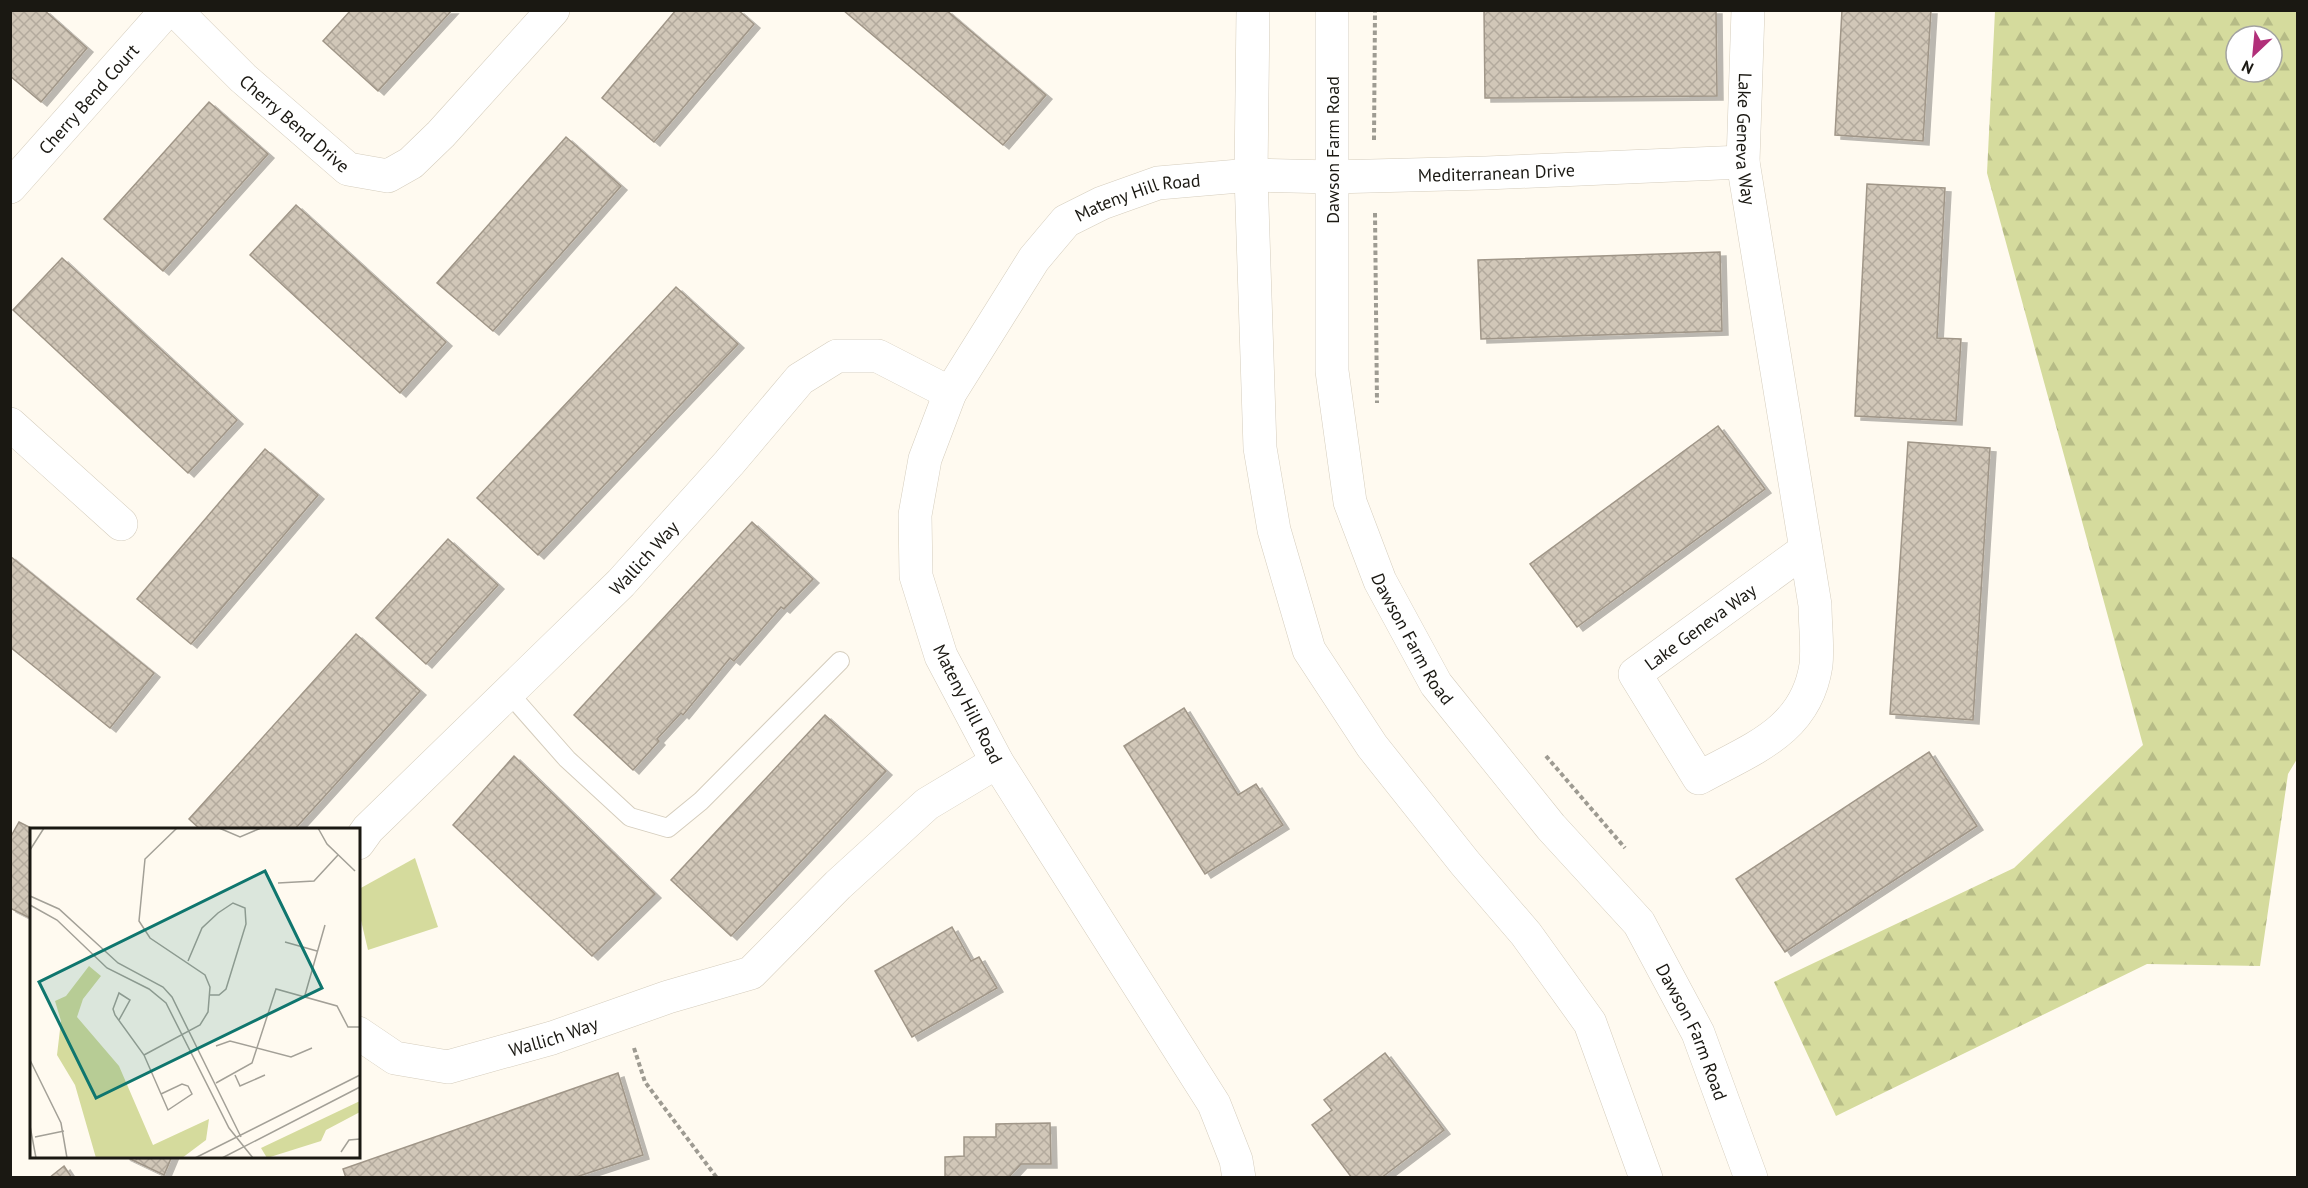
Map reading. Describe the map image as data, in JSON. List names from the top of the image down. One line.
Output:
{"streets":{"street":["Cherry Bend Court","Cherry Bend Drive","Lake Geneva Way","Dawson Farm Road","Mediterranean Drive","Mateny Hill Road","Wallich Way"]},"crossings":[["Lake Geneva Way","Mediterranean Drive"],["Dawson Farm Road","Mediterranean Drive"],["Mediterranean Drive","Mateny Hill Road"],["Mateny Hill Road","Wallich Way"]],"north":"bottom left"}
